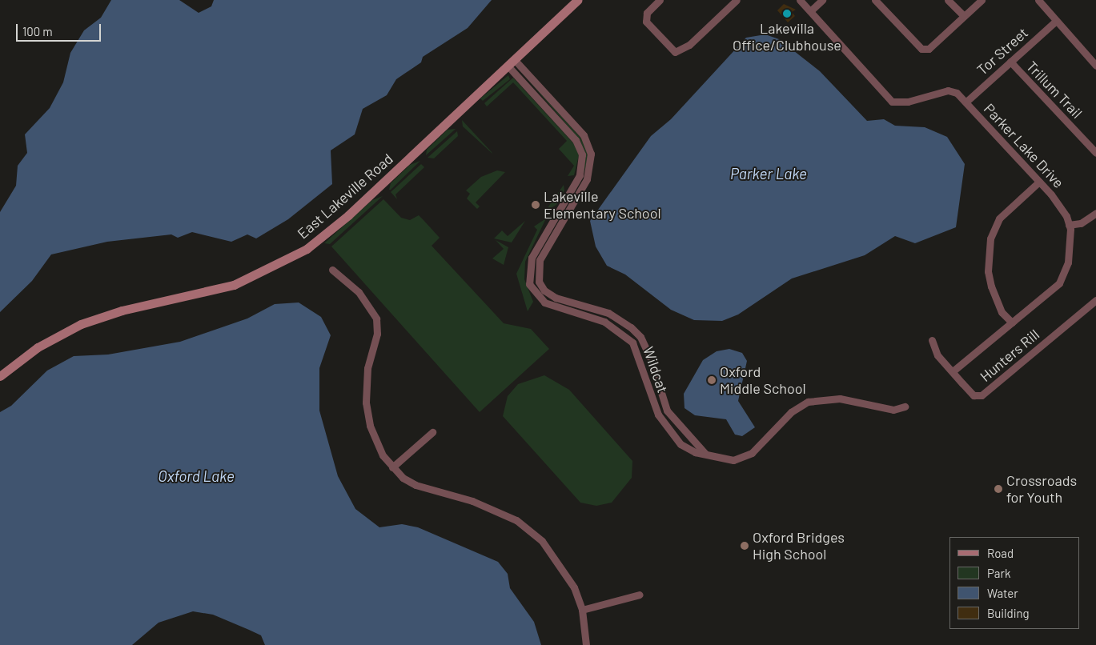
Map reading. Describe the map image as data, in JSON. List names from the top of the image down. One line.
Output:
{"streets":{"main road":["East Lakeville Road"],"street":["Tor Street","Trillum Trail","Parker Lake Drive","Hunters Rill","Wildcat"]},"crossings":[["Tor Street","Trillum Trail"],["Tor Street","Parker Lake Drive"],["Parker Lake Drive","Hunters Rill"]],"water":["Parker Lake","Oxford Lake"],"places":["Lakevilla Office/Clubhouse","Lakeville Elementary School","Oxford Middle School","Crossroads for Youth","Oxford Bridges High School"],"legend":["Road","Park","Water","Building"],"scale_bar":"100 m"}
